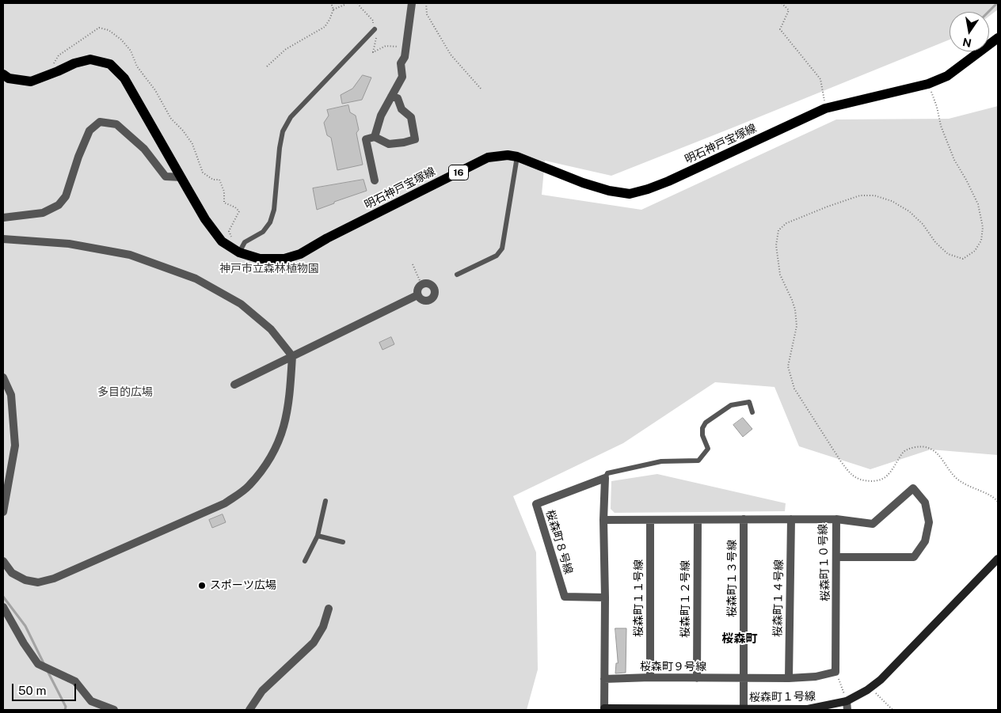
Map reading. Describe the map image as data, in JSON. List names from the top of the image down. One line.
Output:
{"streets":{"main road":["明石神戸宝塚線","16"],"street":["桜森町８号線","桜森町１０号線","桜森町１３号線","桜森町１１号線","桜森町１４号線","桜森町１２号線","桜森町９号線","桜森町１号線"]},"crossings":[["桜森町１０号線","桜森町１３号線"],["桜森町１０号線","桜森町１１号線"],["桜森町１０号線","桜森町１４号線"],["桜森町１０号線","桜森町１２号線"],["桜森町１３号線","桜森町９号線"],["桜森町１３号線","桜森町１号線"],["桜森町１１号線","桜森町９号線"],["桜森町１２号線","桜森町９号線"]],"districts":["桜森町"],"parks":["神戸市立森林植物園","多目的広場"],"places":["スポーツ広場"],"scale_bar":"50 m","north":"bottom"}
